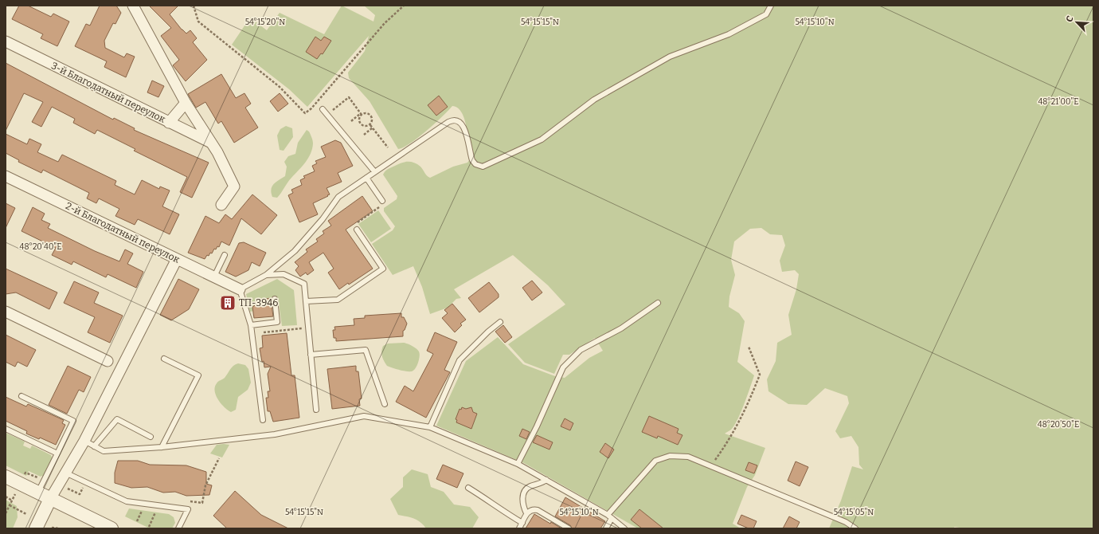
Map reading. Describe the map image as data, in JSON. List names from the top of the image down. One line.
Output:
{"streets":{"street":["3-й Благодатный переулок","2-й Благодатный переулок"]},"places":{"building":["ТП-3946"]},"north":"top left","coordinates":["54°15'20\"N","54°15'15\"N","54°15'10\"N","48°21'00\"E","48°20'40\"E","48°20'50\"E","54°15'05\"N"]}
